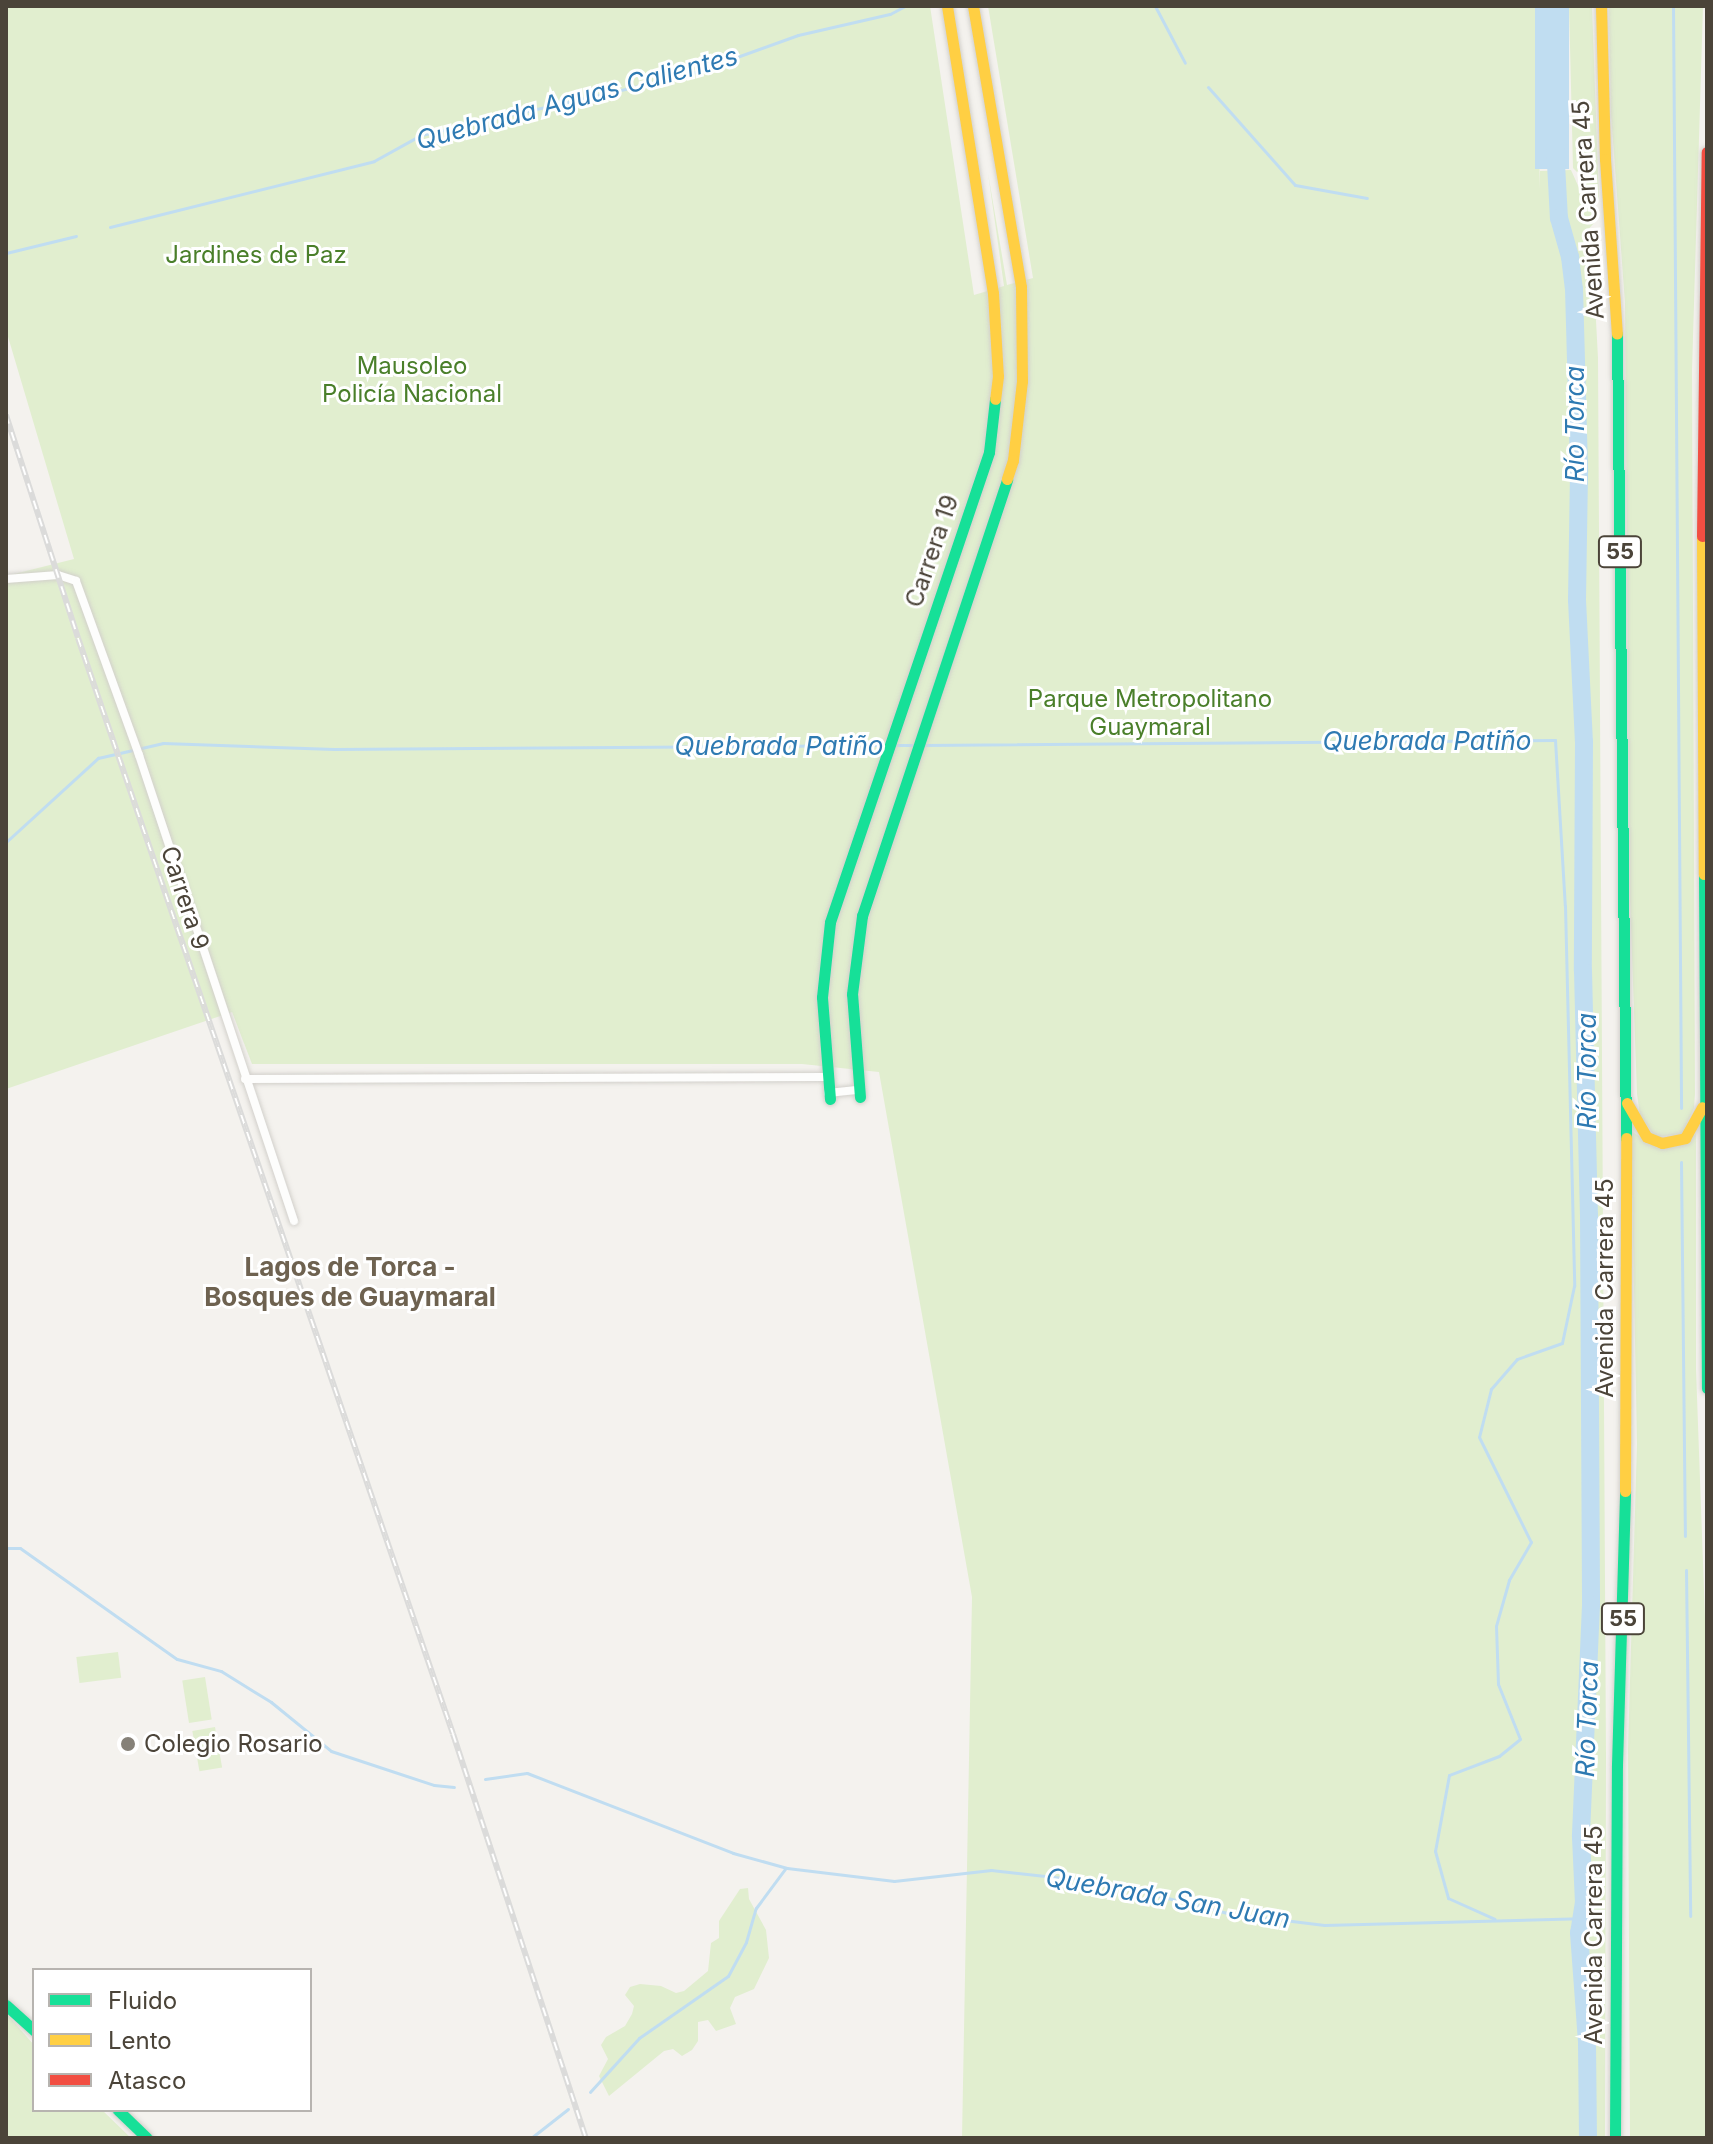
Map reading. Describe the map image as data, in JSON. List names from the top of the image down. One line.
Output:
{"streets":{"main road":["Avenida Carrera 45","Carrera 19","55"],"street":["Carrera 9"]},"districts":["Lagos de Torca - Bosques de Guaymaral"],"water":["Quebrada Aguas Calientes","Río Torca","Quebrada Patiño","Quebrada San Juan"],"parks":["Jardines de Paz","Mausoleo Policía Nacional","Parque Metropolitano Guaymaral"],"places":["Colegio Rosario"],"legend":["Fluido","Lento","Atasco"]}
